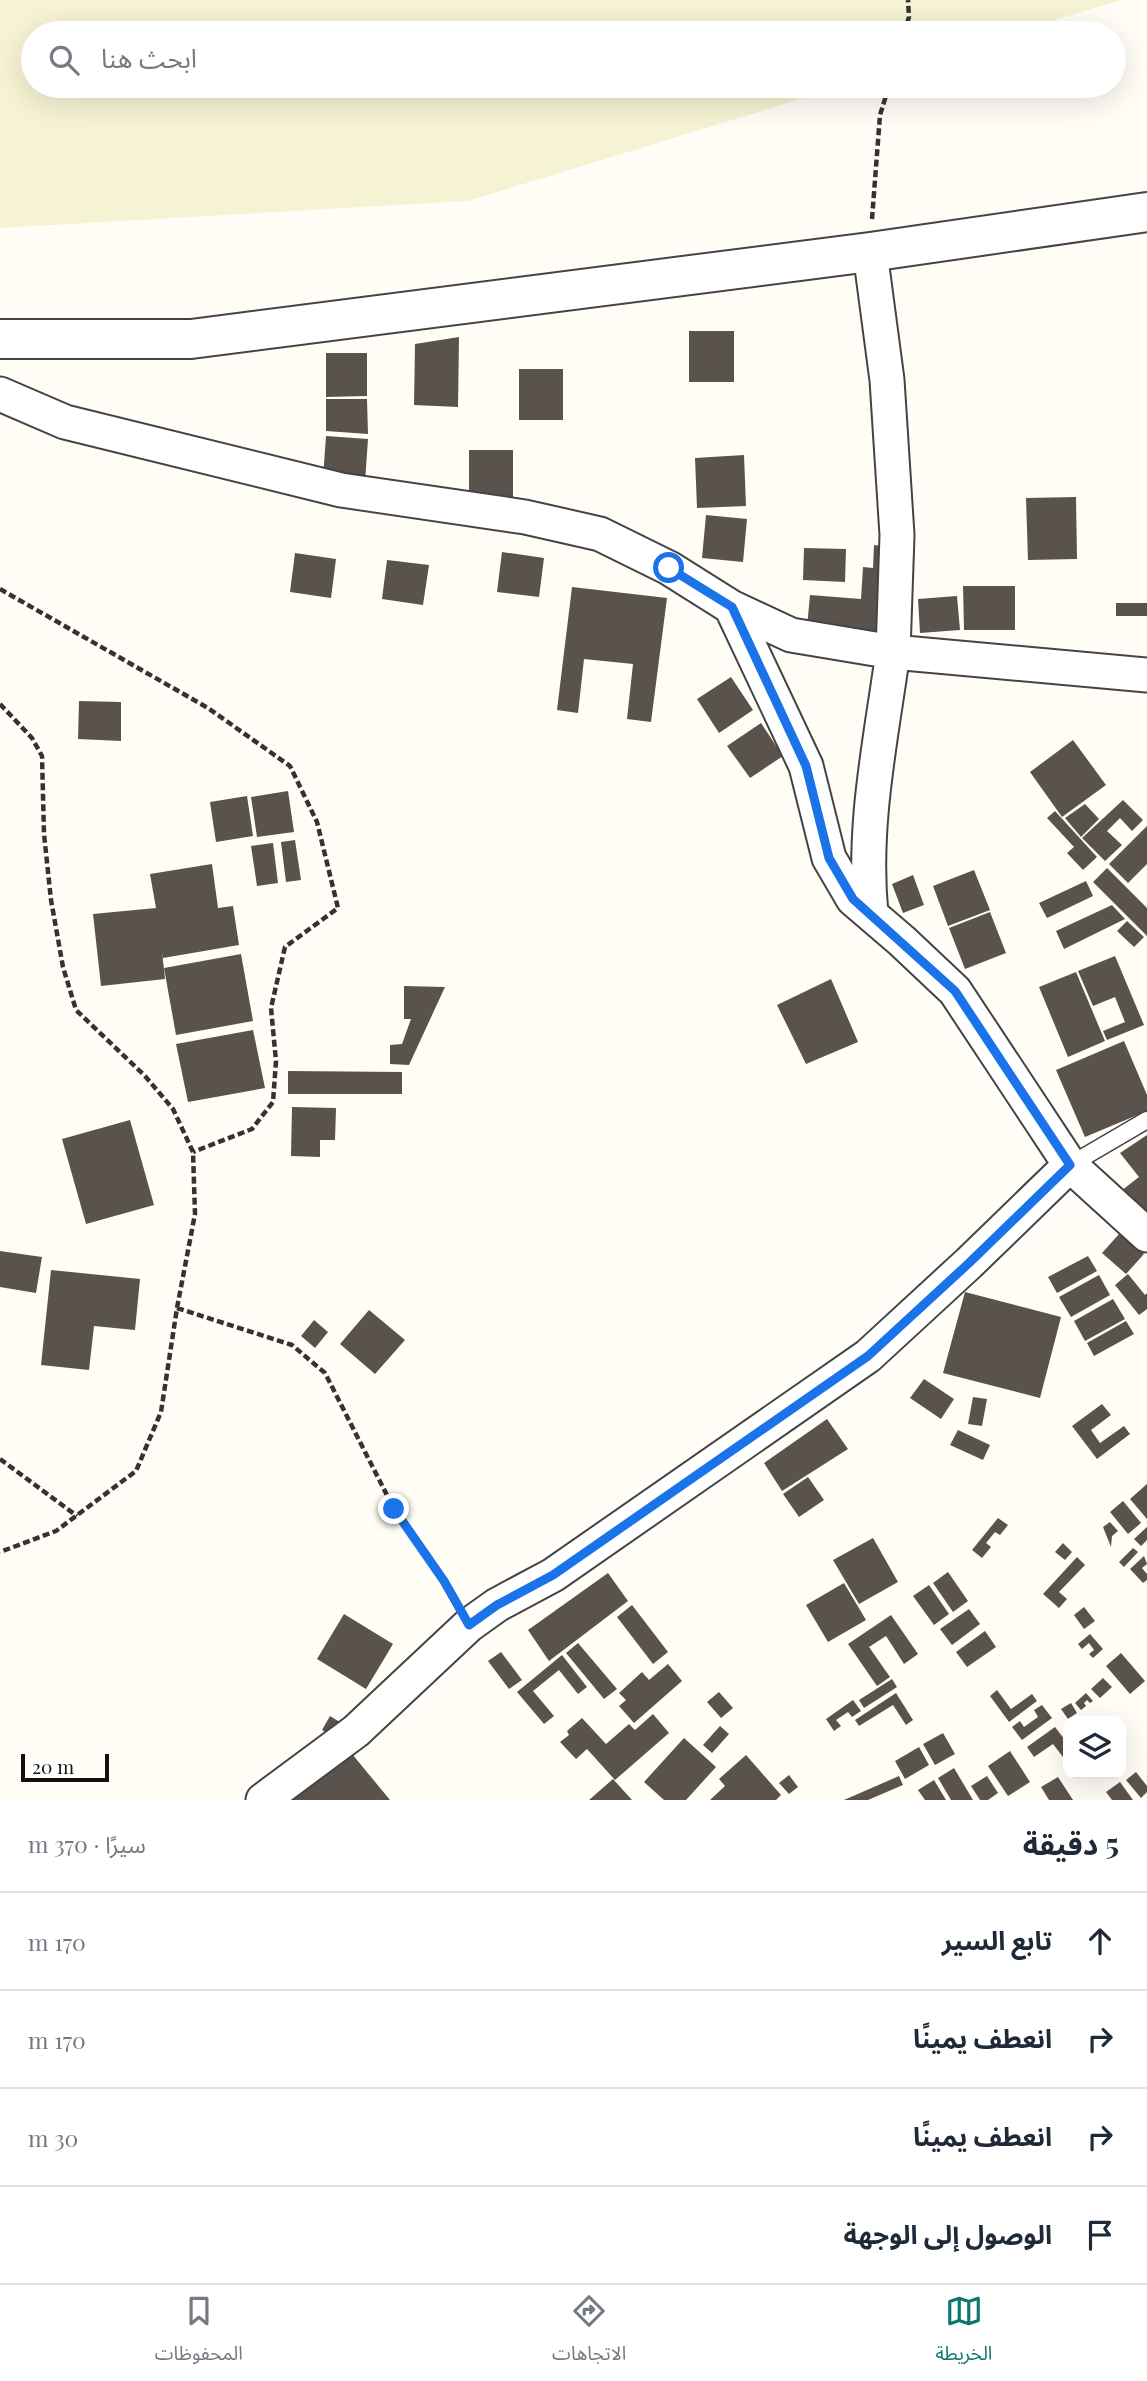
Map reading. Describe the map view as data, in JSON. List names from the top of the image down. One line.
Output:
{"scale_bar":"20 m","page":{"search":"ابحث هنا","scale":"20 m","heading":["5 دقيقة","سيرًا · 370 m"],"list":[["تابع السير","170 m"],["انعطف يمينًا","170 m"],["انعطف يمينًا","30 m"],"الوصول إلى الوجهة"],"nav":["الخريطة","الاتجاهات","المحفوظات"]}}
